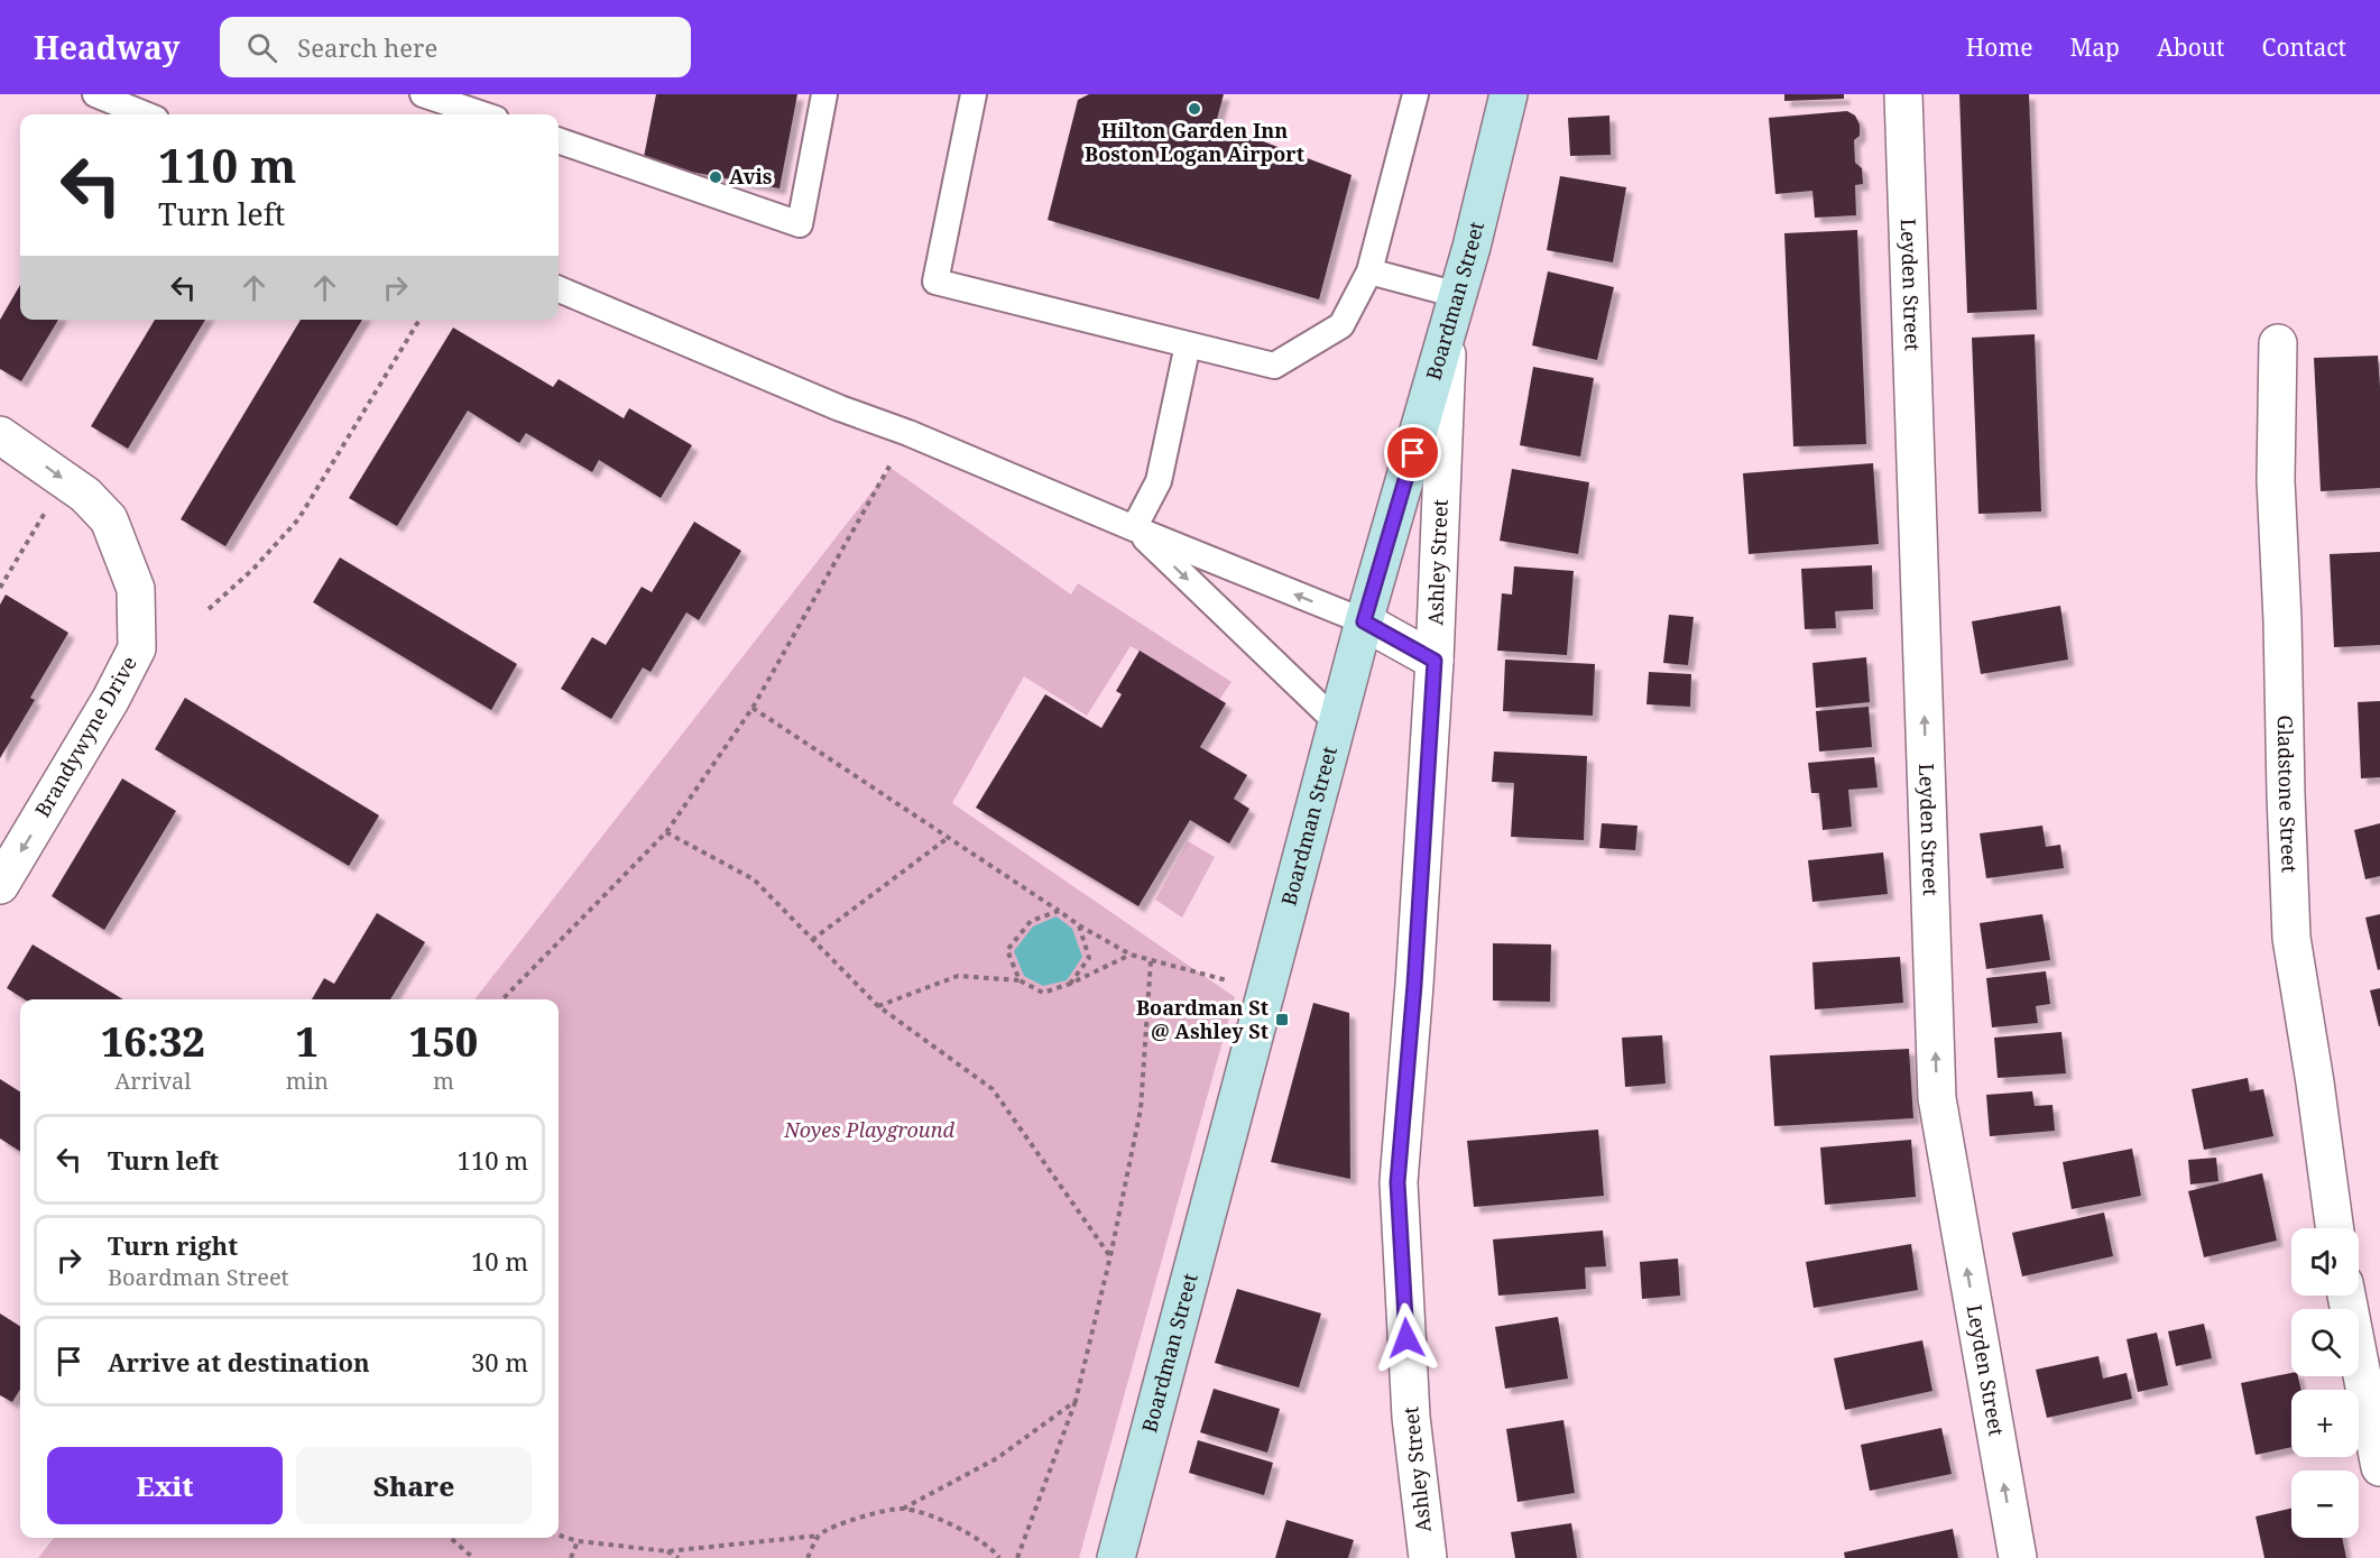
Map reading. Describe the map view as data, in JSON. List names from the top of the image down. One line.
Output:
{"streets":{"main road":["Boardman Street"],"street":["Leyden Street","Ashley Street","Brandywyne Drive","Gladstone Street"]},"crossings":[["Boardman Street","Ashley Street"]],"one_way":["Leyden Street","Brandywyne Drive"],"parks":["Noyes Playground"],"places":{"other":["Hilton Garden Inn Boston Logan Airport","Avis"],"transit":["Boardman St @ Ashley St"]},"page":{"header":"Headway","search":"Search here","nav":["Home","Map","About","Contact"],"turn":["110 m","Turn left"],"eta":["16:32","Arrival","1","min","150","m"],"list":[{"name":"Turn left","value":"110 m"},{"name":"Turn right","note":"Boardman Street","value":"10 m"},{"name":"Arrive at destination","value":"30 m"}],"map_buttons":["+","−"],"buttons":["Exit","Share"]}}
